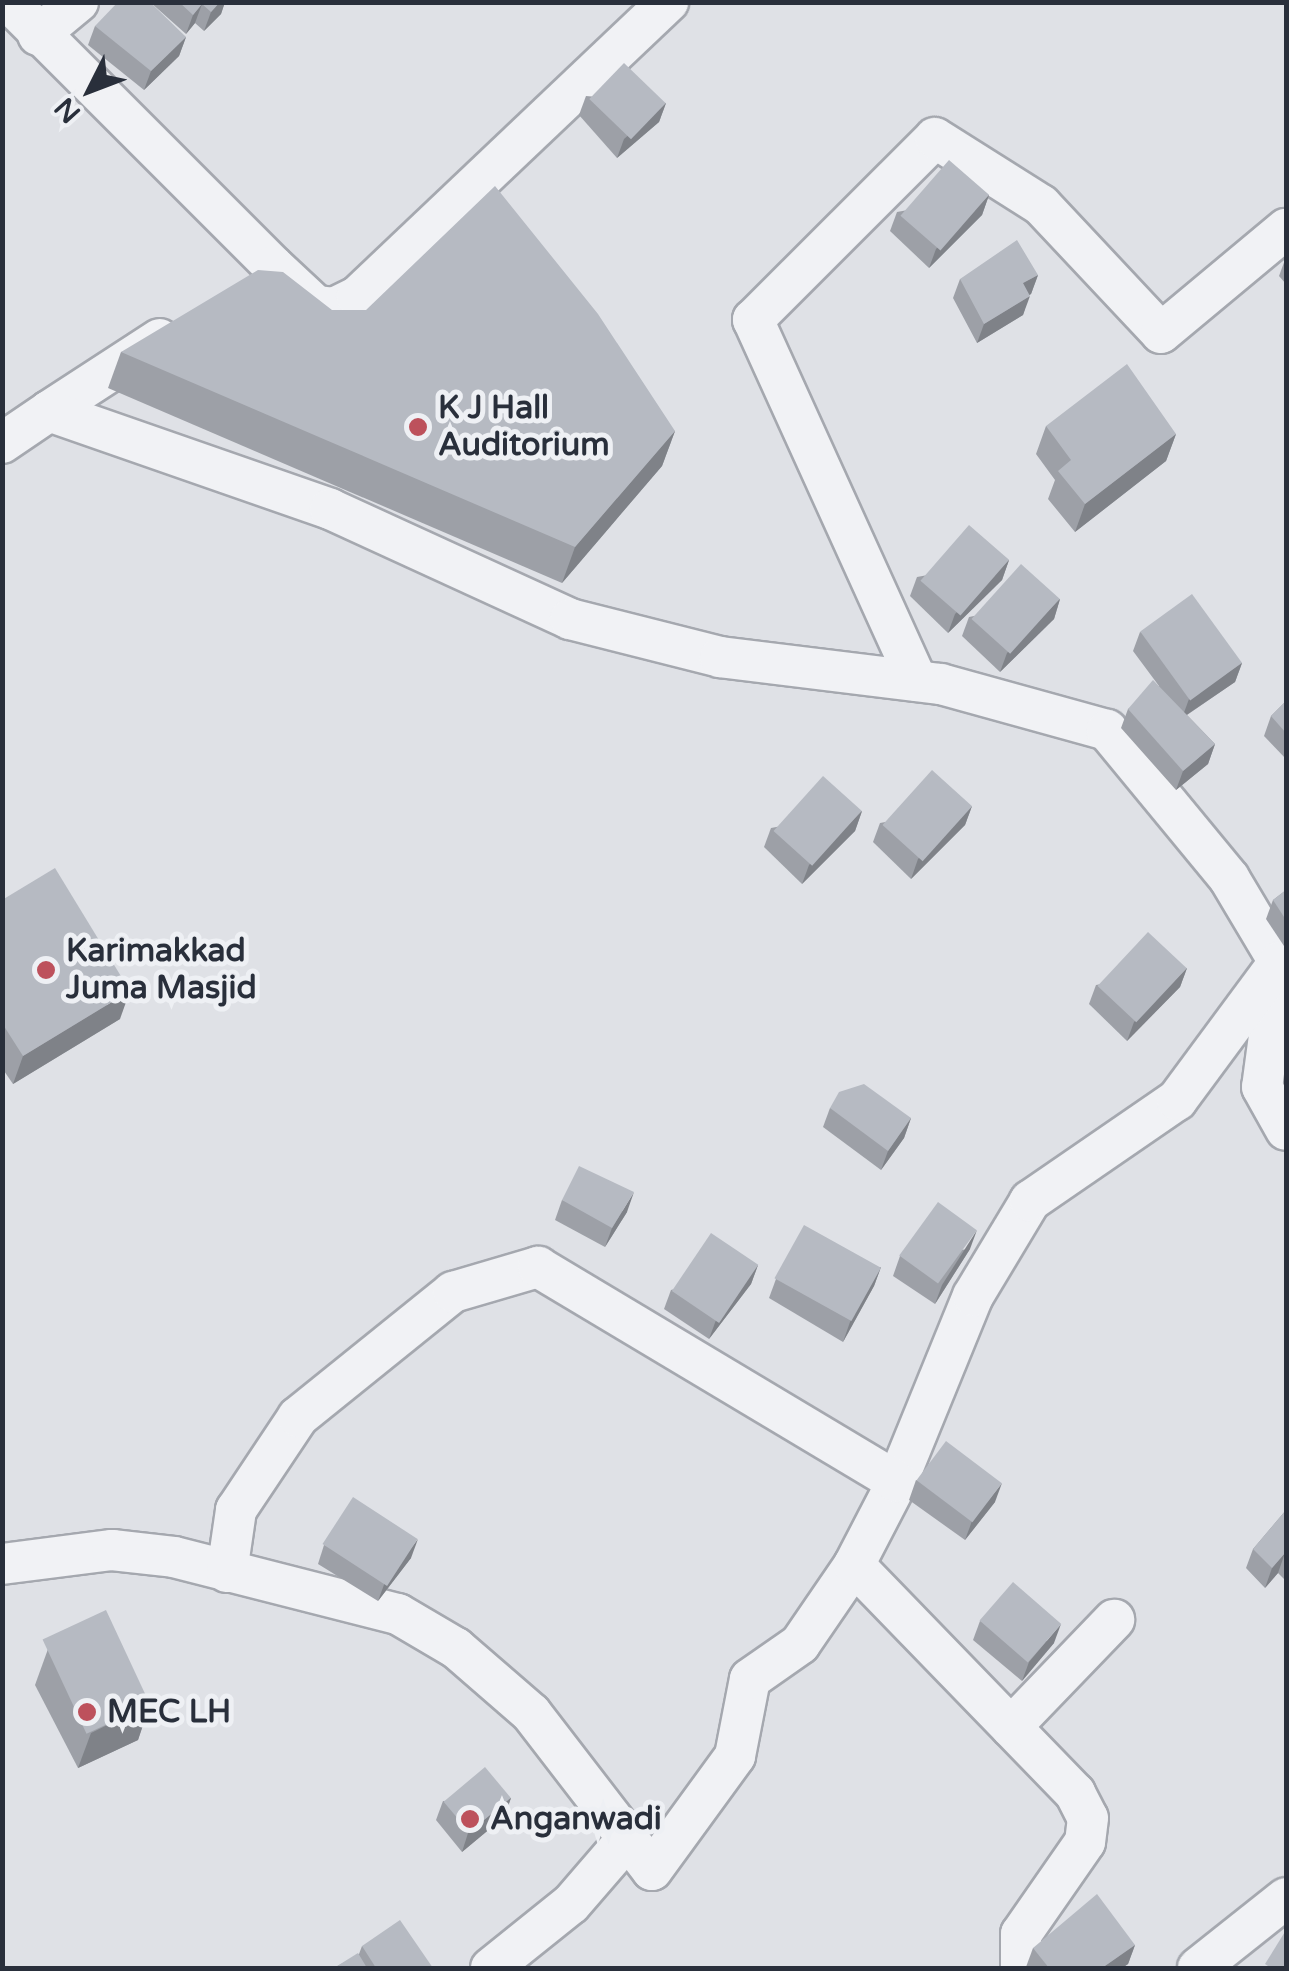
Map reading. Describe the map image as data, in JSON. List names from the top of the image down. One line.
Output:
{"places":["K J Hall Auditorium","Karimakkad Juma Masjid","MEC LH","Anganwadi"],"north":"bottom left"}
